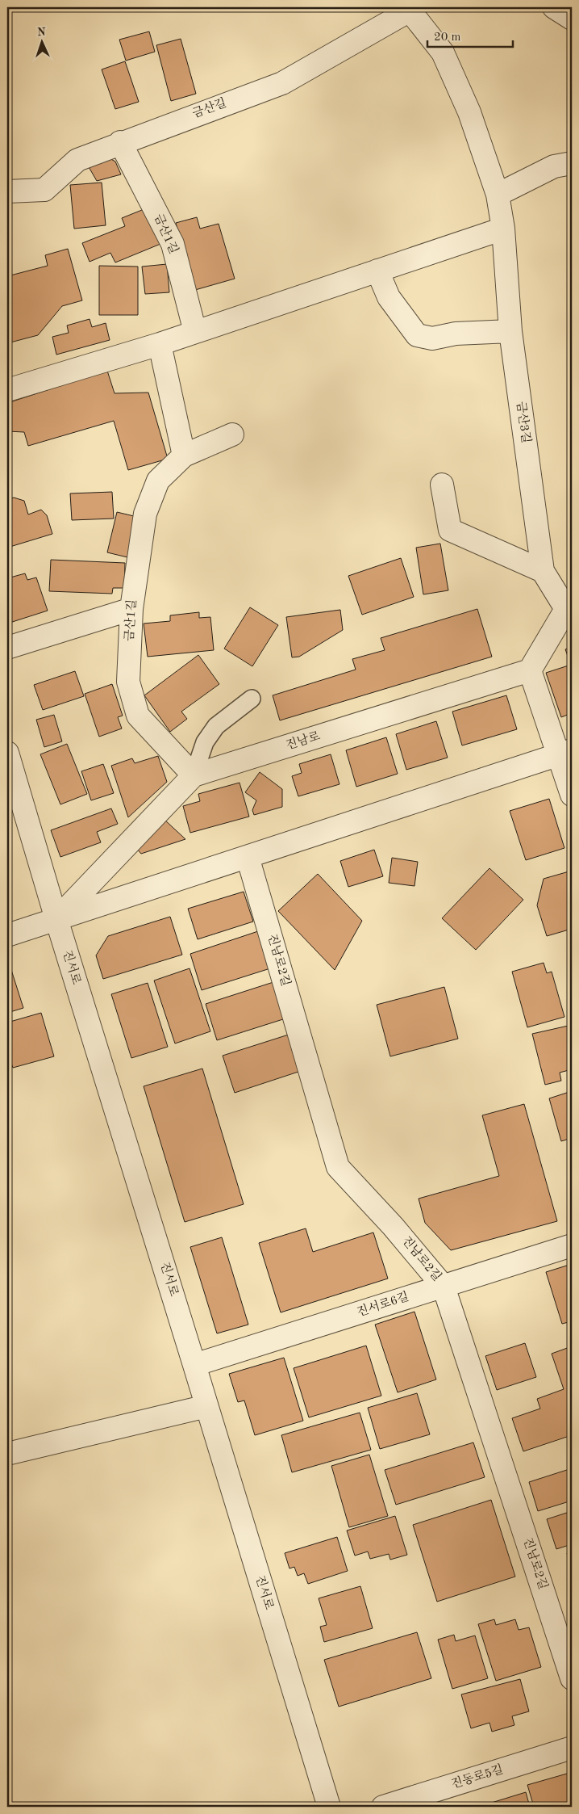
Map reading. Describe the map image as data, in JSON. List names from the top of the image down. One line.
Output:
{"streets":{"street":["금산길","금산1길","금산3길","진남로","진남로2길","진서로","진서로6길","진동로5길"]},"crossings":[["금산길","금산1길"],["금산길","금산3길"],["금산1길","진남로"],["진남로","진남로2길"],["진남로","진서로"],["진남로2길","진서로6길"],["진서로","진서로6길"]],"scale_bar":"20 m","north":"top"}
